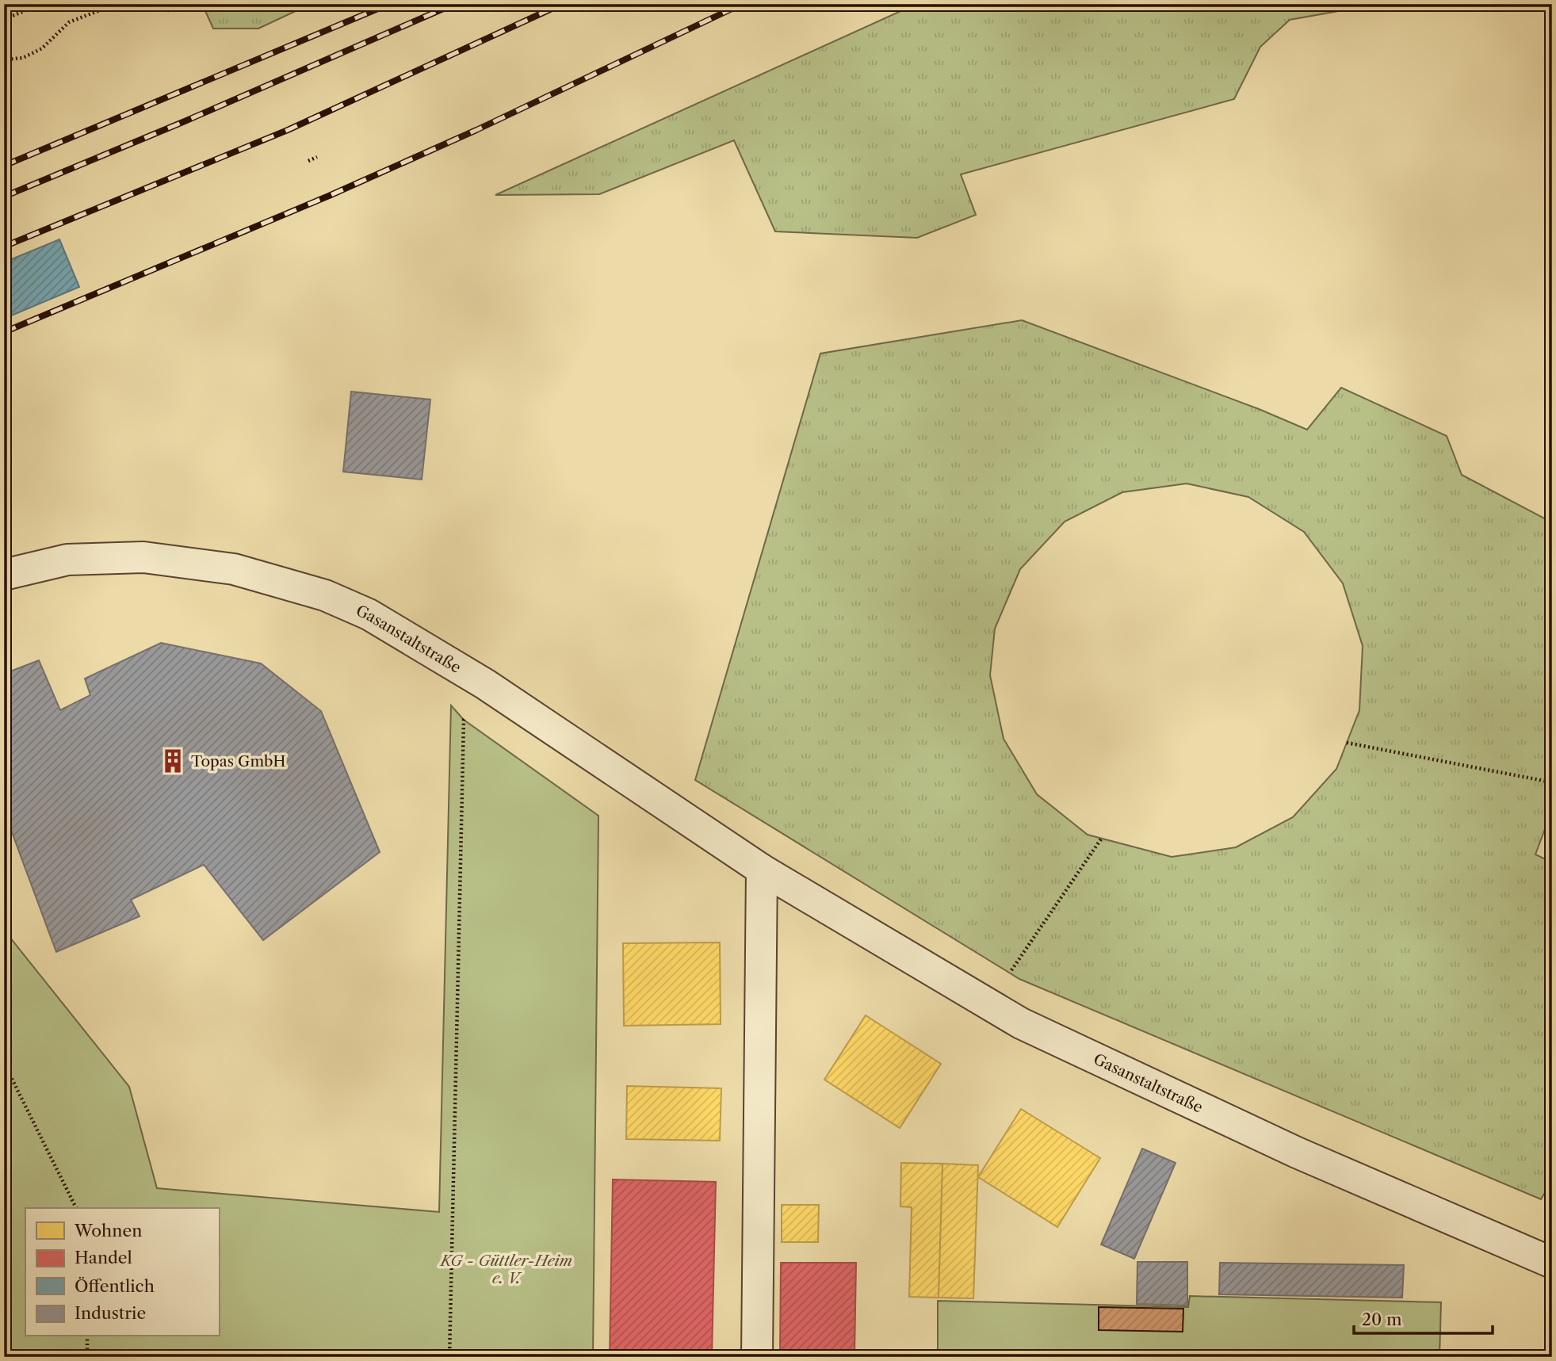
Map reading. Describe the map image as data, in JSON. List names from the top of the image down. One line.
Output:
{"streets":{"street":["Gasanstaltstraße"]},"parks":["KG - Güttler-Heim e. V."],"places":{"building":["Topas GmbH"]},"legend":["Wohnen","Handel","Öffentlich","Industrie"],"scale_bar":"20 m"}
